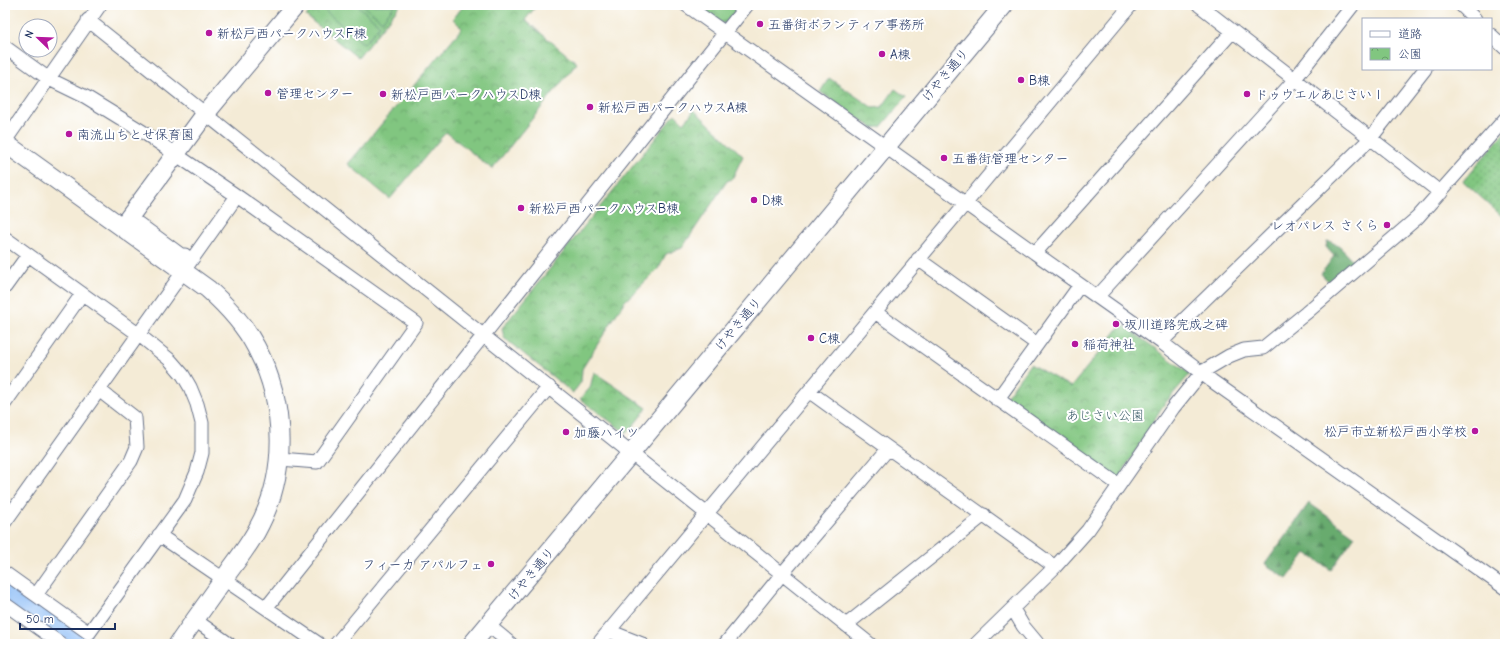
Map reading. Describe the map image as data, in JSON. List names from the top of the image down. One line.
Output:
{"streets":{"street":["けやき通り"]},"parks":["あじさい公園"],"places":["五番街ボランティア事務所","新松戸西パークハウスF棟","A棟","B棟","管理センター","新松戸西パークハウスD棟","ドゥウエルあじさいＩ","新松戸西パークハウスA棟","南流山ちとせ保育園","五番街管理センター","D棟","新松戸西パークハウスB棟","レオパレス さくら","坂川道路完成之碑","C棟","稲荷神社","松戸市立新松戸西小学校","加藤ハイツ","フィーカ アパルフェ"],"legend":["道路","公園"],"scale_bar":"50 m","north":"top left"}
